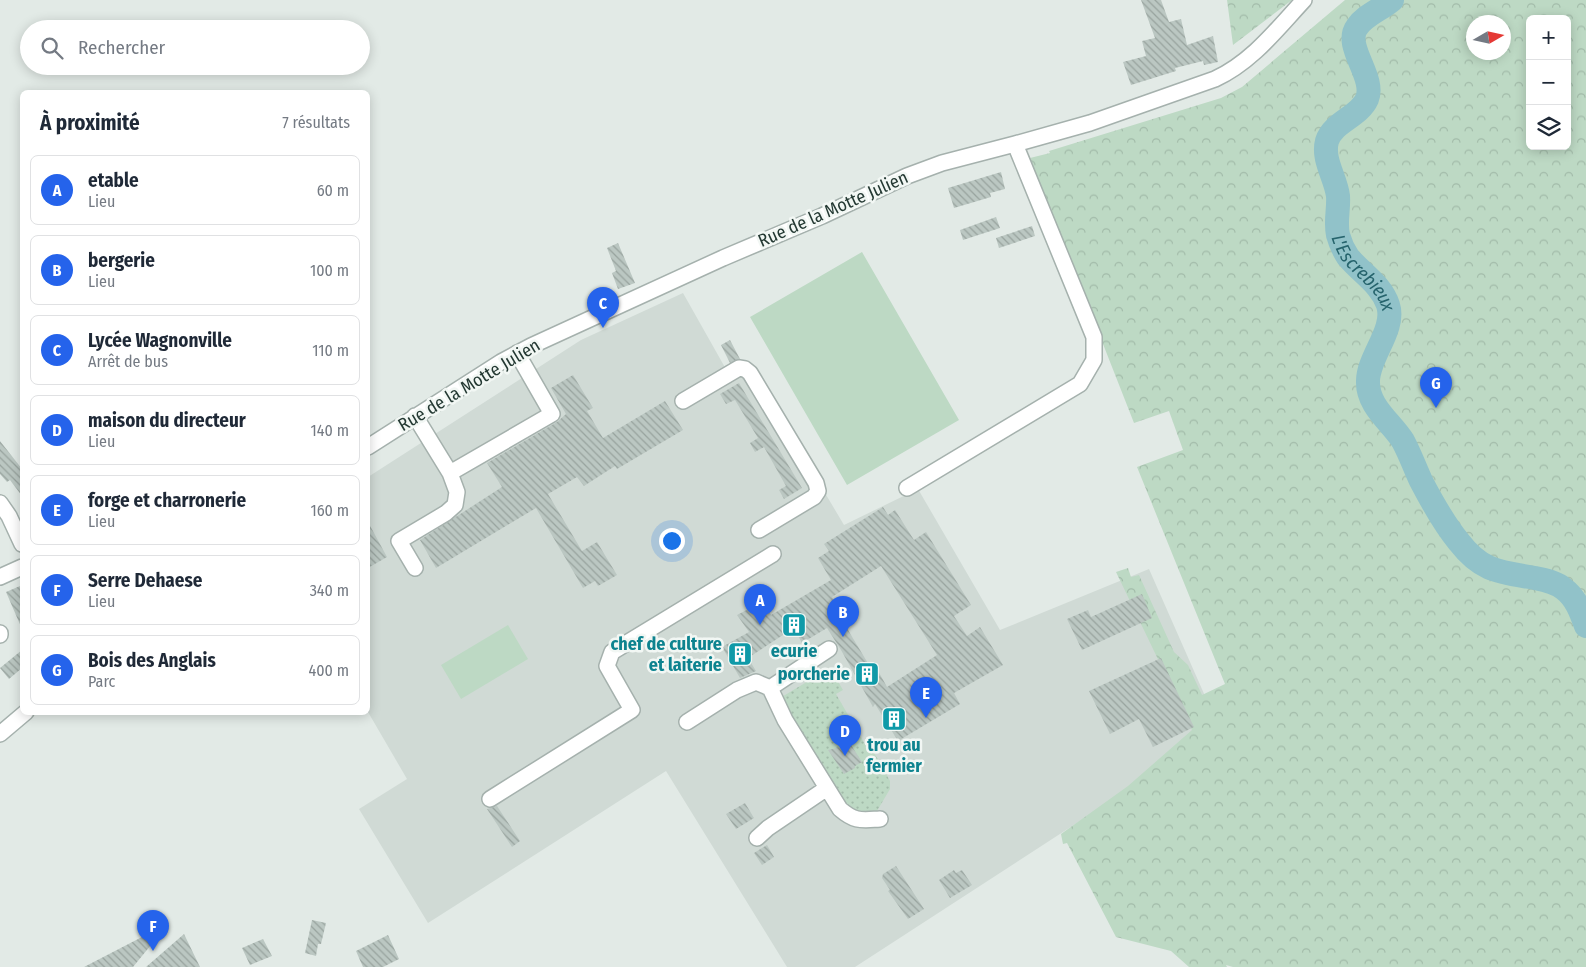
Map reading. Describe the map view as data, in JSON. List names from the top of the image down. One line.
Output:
{"streets":{"street":["Rue de la Motte Julien"]},"water":["L'Escrebieux"],"places":{"building":["ecurie","chef de culture et laiterie","porcherie","trou au fermier"]},"north":"right","page":{"map_buttons":["+","−"],"search":"Rechercher","heading":["À proximité","7 résultats"],"list":[{"mark":"A","name":"etable","note":"Lieu","value":"60 m"},{"mark":"B","name":"bergerie","note":"Lieu","value":"100 m"},{"mark":"C","name":"Lycée Wagnonville","note":"Arrêt de bus","value":"110 m"},{"mark":"D","name":"maison du directeur","note":"Lieu","value":"140 m"},{"mark":"E","name":"forge et charronerie","note":"Lieu","value":"160 m"},{"mark":"F","name":"Serre Dehaese","note":"Lieu","value":"340 m"},{"mark":"G","name":"Bois des Anglais","note":"Parc","value":"400 m"}],"pins":["C","G","A","B","E","D","F"]}}
